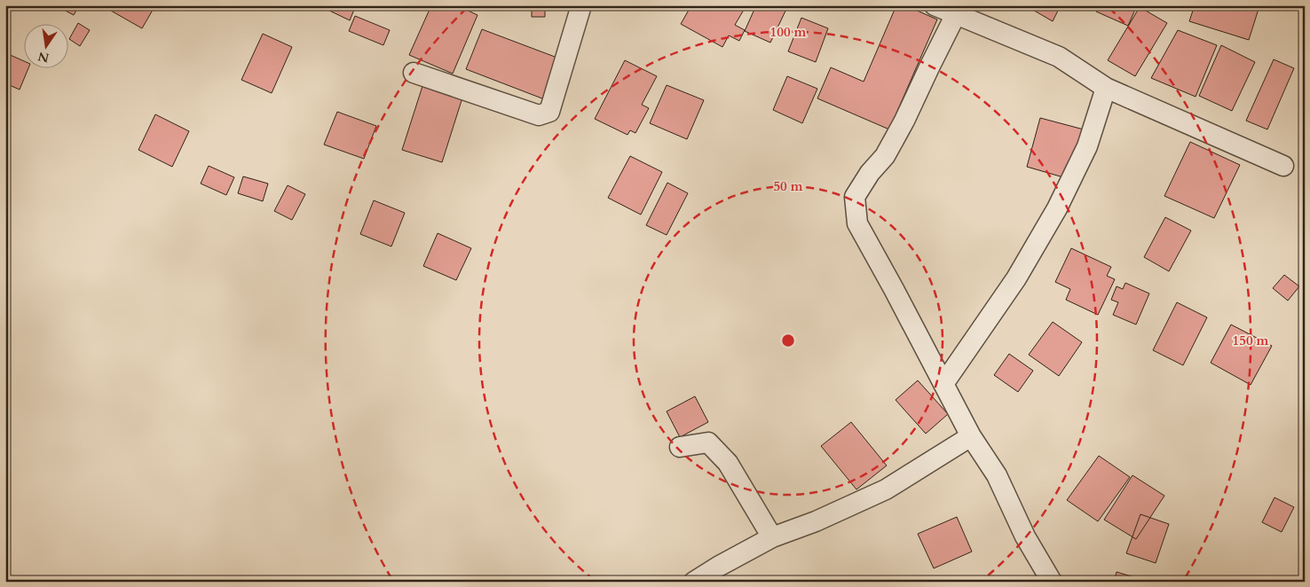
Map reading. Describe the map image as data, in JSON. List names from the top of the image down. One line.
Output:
{"north":"bottom","rings":["100 m","50 m","150 m"]}
